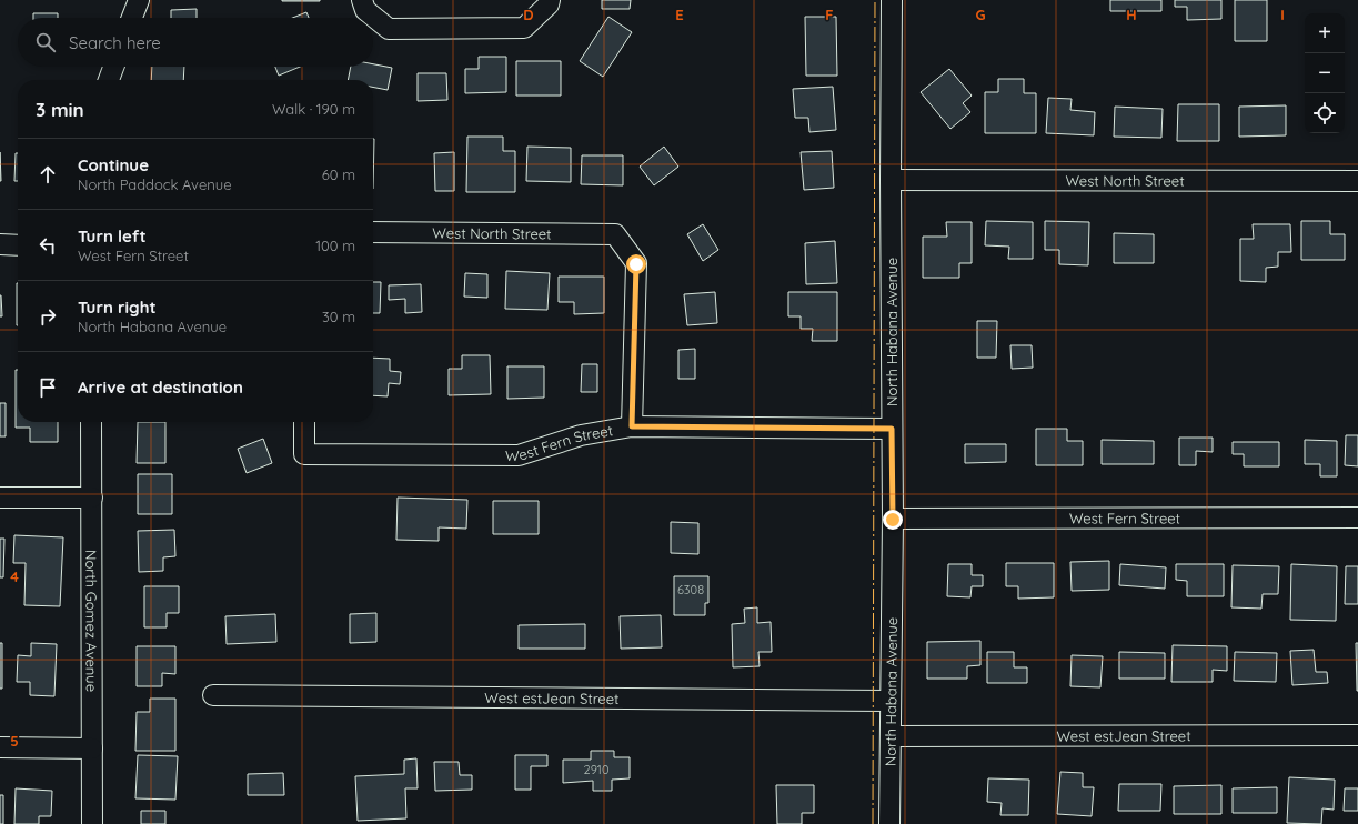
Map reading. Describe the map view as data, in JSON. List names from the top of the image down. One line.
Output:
{"streets":{"street":["West North Street","North Habana Avenue","West Fern Street","North Gomez Avenue","West estJean Street"]},"crossings":[["West North Street","North Habana Avenue"],["West North Street","West Fern Street"],["North Habana Avenue","West Fern Street"],["North Habana Avenue","West estJean Street"]],"house_numbers":["6308","2910"],"page":{"map_buttons":["+","−"],"search":"Search here","heading":["3 min","Walk · 190 m"],"list":[["Continue","North Paddock Avenue","60 m"],["Turn left","West Fern Street","100 m"],["Turn right","North Habana Avenue","30 m"],"Arrive at destination"]},"grid":{"columns":["D","E","F","G","H","I"],"rows":["4","5"]}}
